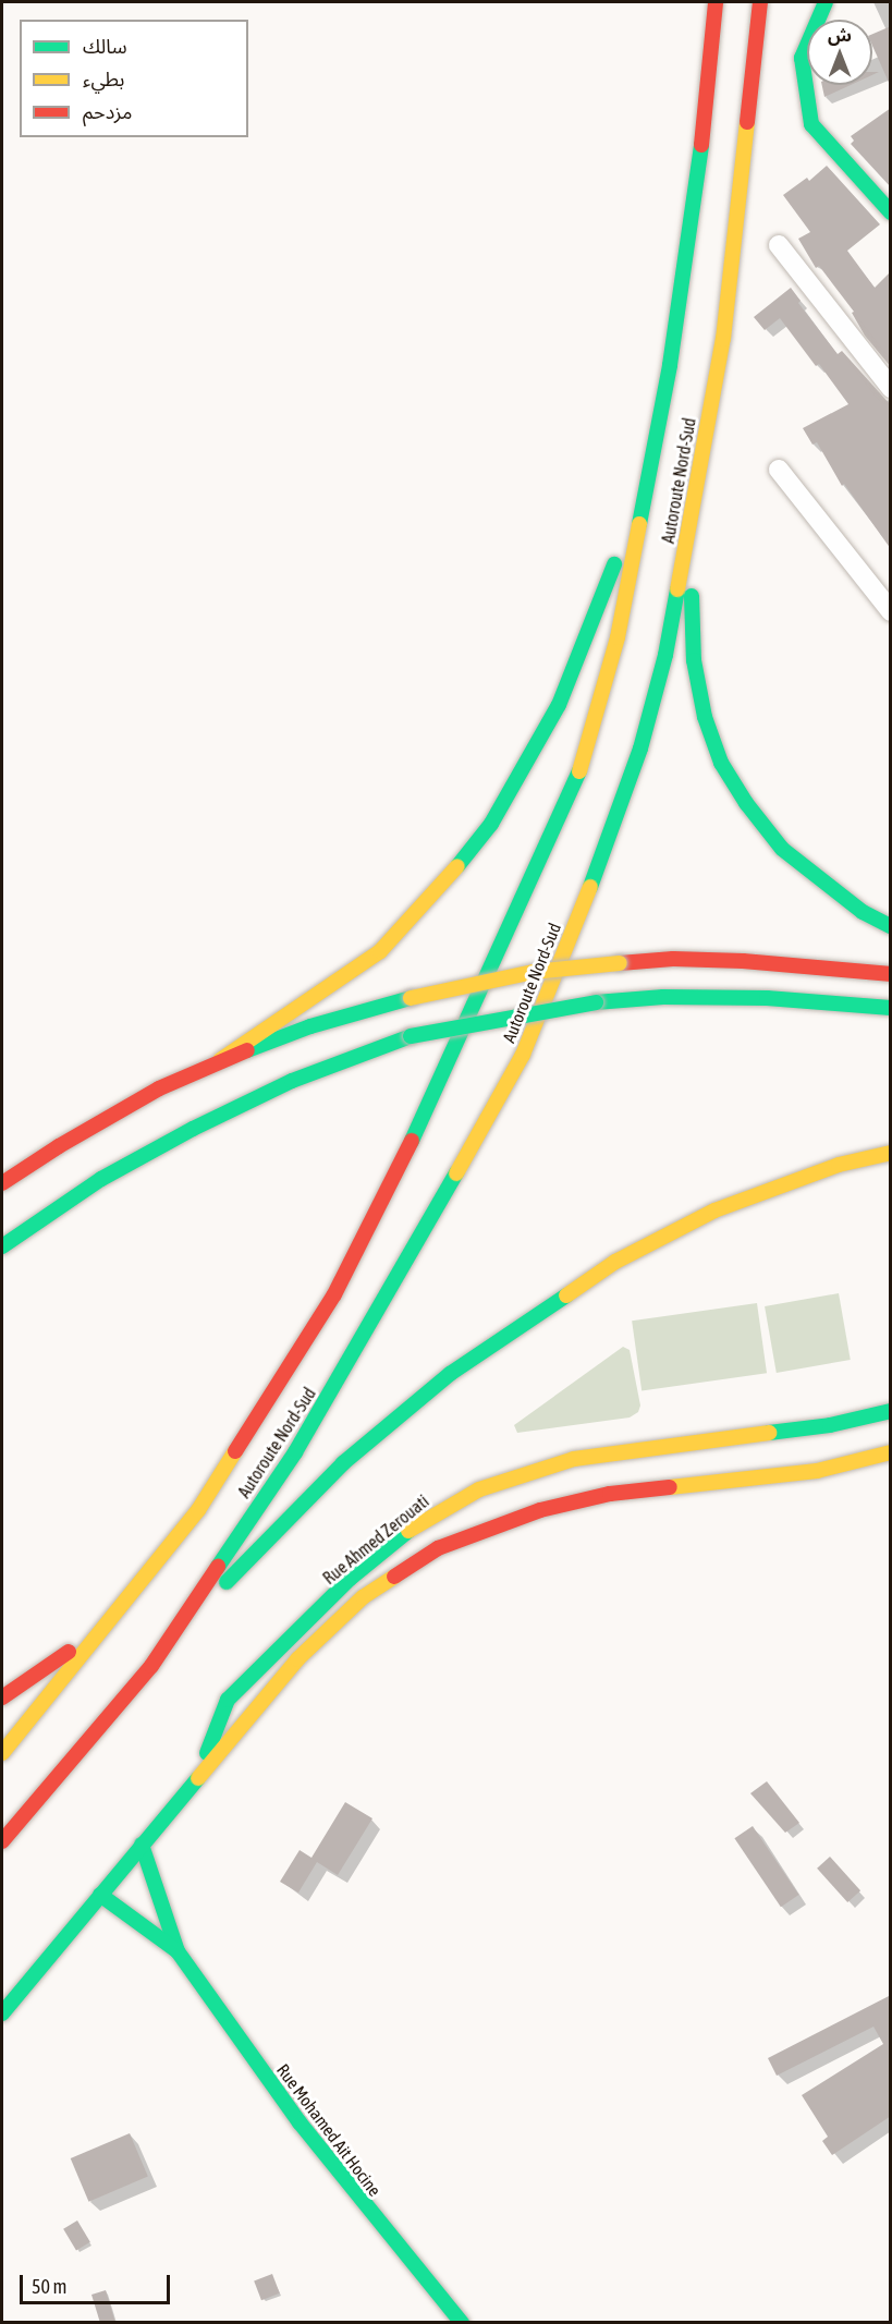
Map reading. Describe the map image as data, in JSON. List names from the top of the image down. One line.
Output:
{"streets":{"main road":["Autoroute Nord-Sud","Rue Ahmed Zerouati","Rue Mohamed Ait Hocine"]},"legend":["سالك","بطيء","مزدحم"],"scale_bar":"50 m","north":"top"}
